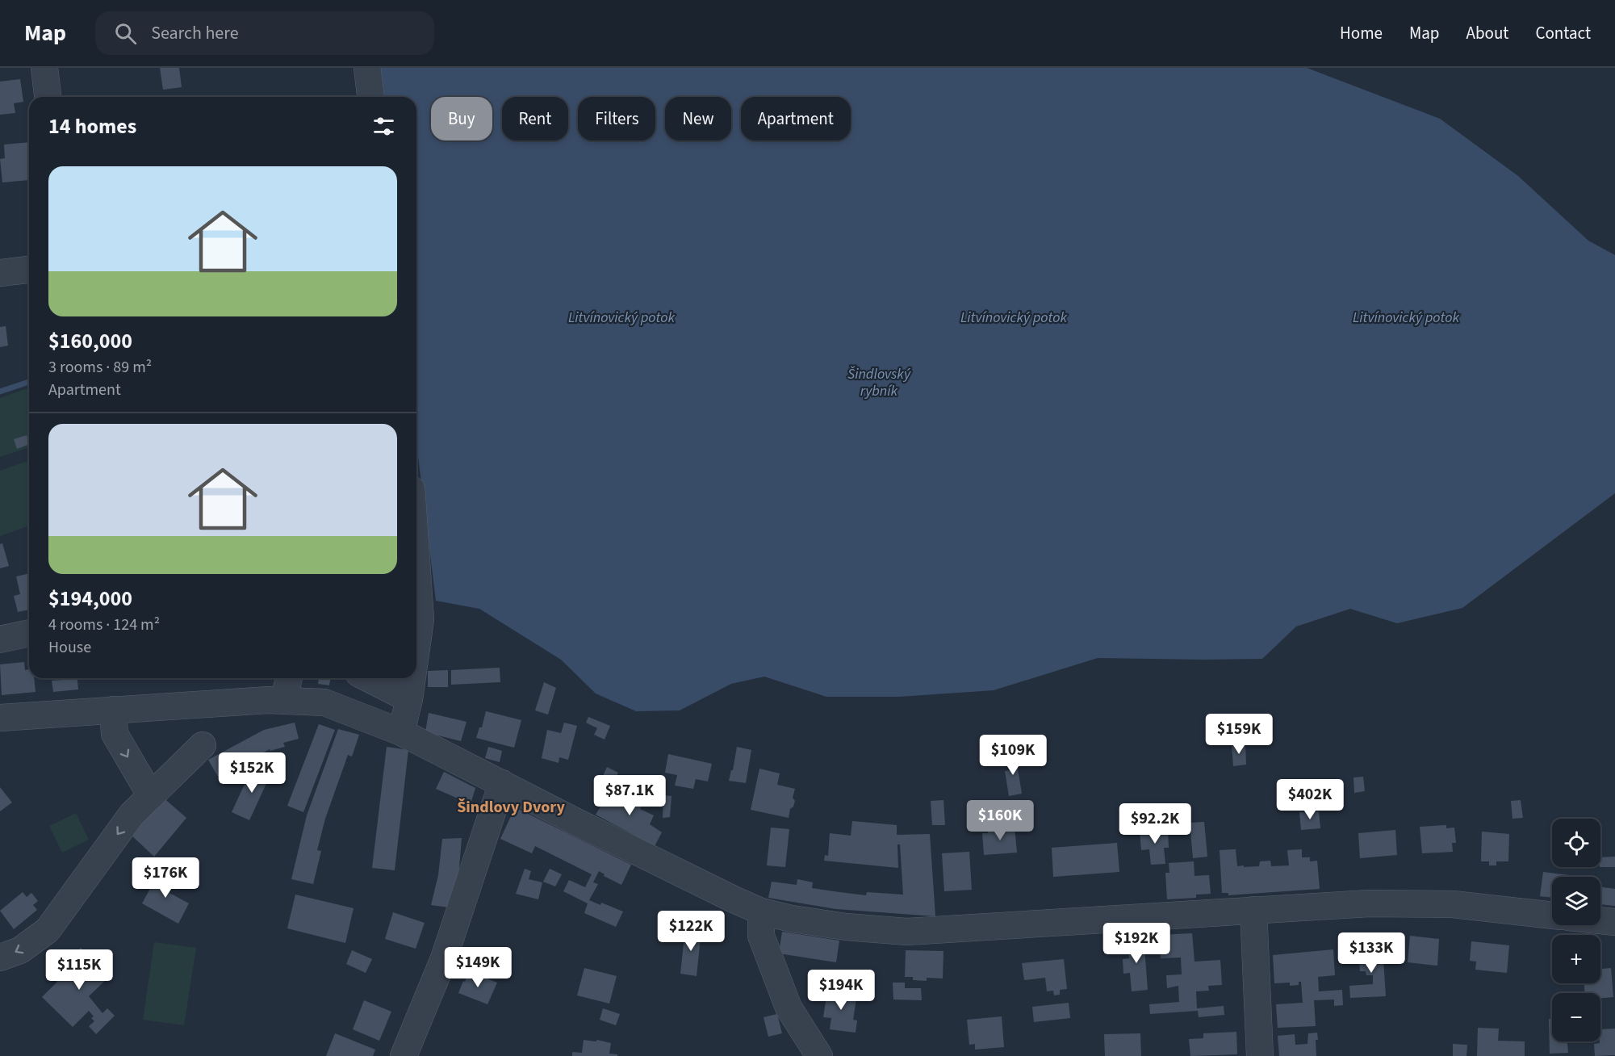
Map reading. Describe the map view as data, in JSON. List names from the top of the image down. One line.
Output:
{"districts":["Šindlovy Dvory"],"water":["Litvínovický potok","Šindlovský rybník"],"page":{"header":"Map","search":"Search here","nav":["Home","Map","About","Contact"],"chip":["Buy","Rent","Filters","New","Apartment"],"heading":"14 homes","list":[{"name":"$160,000","note":"3 rooms · 89 m² · Apartment"},{"name":"$194,000","note":"4 rooms · 124 m² · House"}],"price":["$159K","$109K","$152K","$87.1K","$402K","$160K","$92.2K","$176K","$122K","$192K","$133K","$149K","$115K","$194K"],"map_buttons":["+","−"]}}
